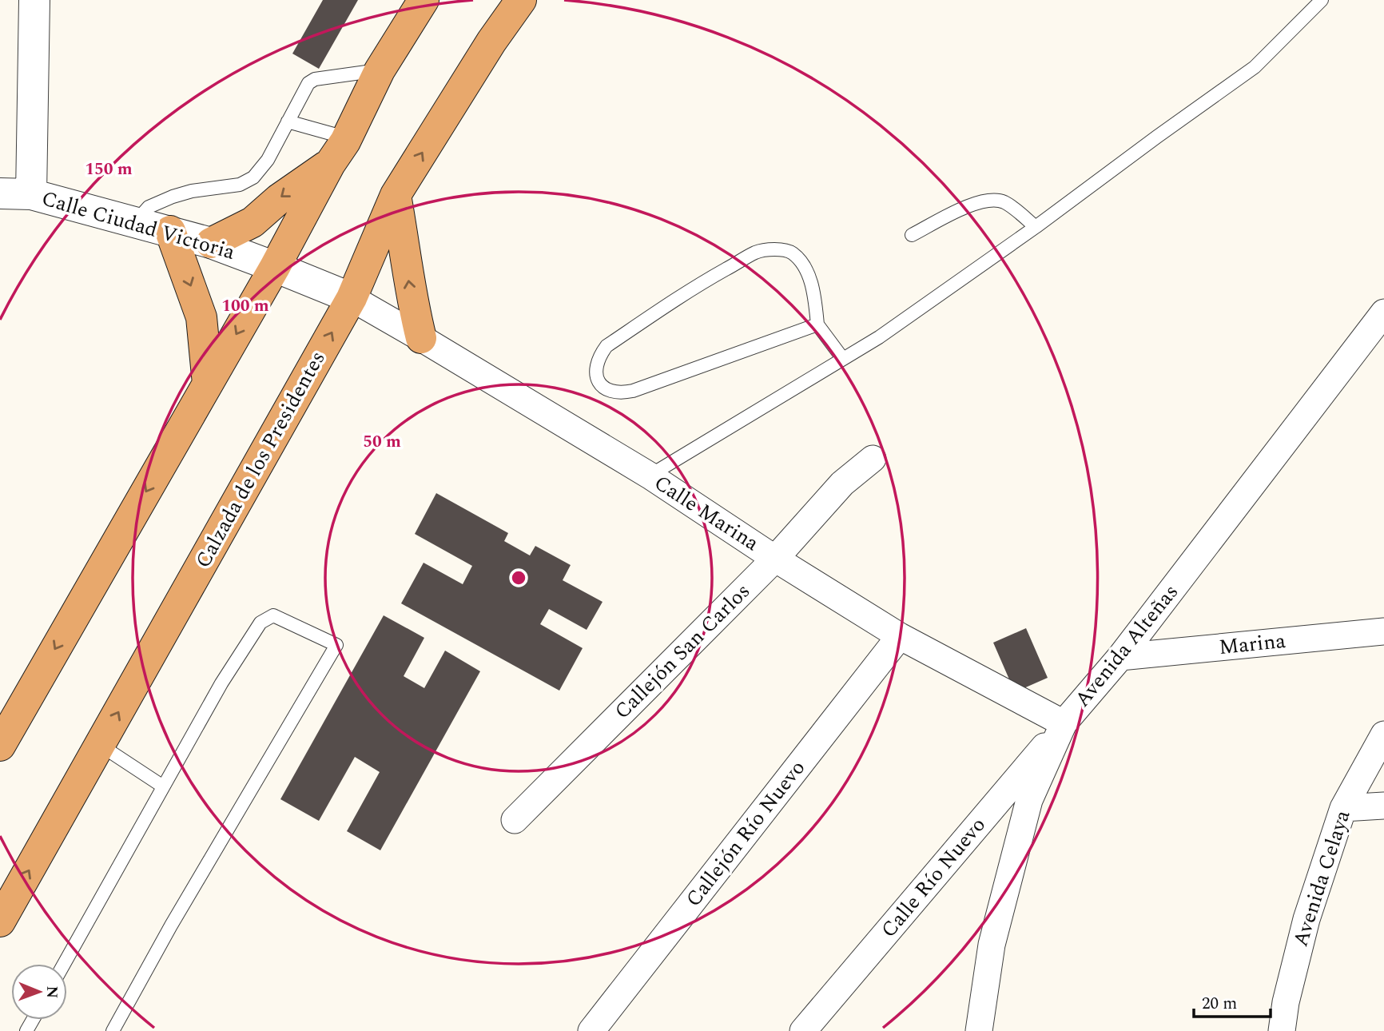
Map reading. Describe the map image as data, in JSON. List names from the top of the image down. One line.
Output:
{"streets":{"highway":["Calzada de los Presidentes"],"street":["Calle Ciudad Victoria","Calle Marina","Marina","Avenida Alteñas","Callejón San Carlos","Callejón Río Nuevo","Calle Río Nuevo","Avenida Celaya"]},"crossings":[["Calle Ciudad Victoria","Calzada de los Presidentes"],["Calle Ciudad Victoria","Calle Marina"],["Calzada de los Presidentes","Calle Marina"],["Calle Marina","Avenida Alteñas"],["Calle Marina","Callejón San Carlos"],["Calle Marina","Callejón Río Nuevo"],["Calle Marina","Calle Río Nuevo"],["Marina","Avenida Alteñas"],["Avenida Alteñas","Calle Río Nuevo"]],"scale_bar":"20 m","north":"right","rings":["150 m","100 m","50 m"]}
